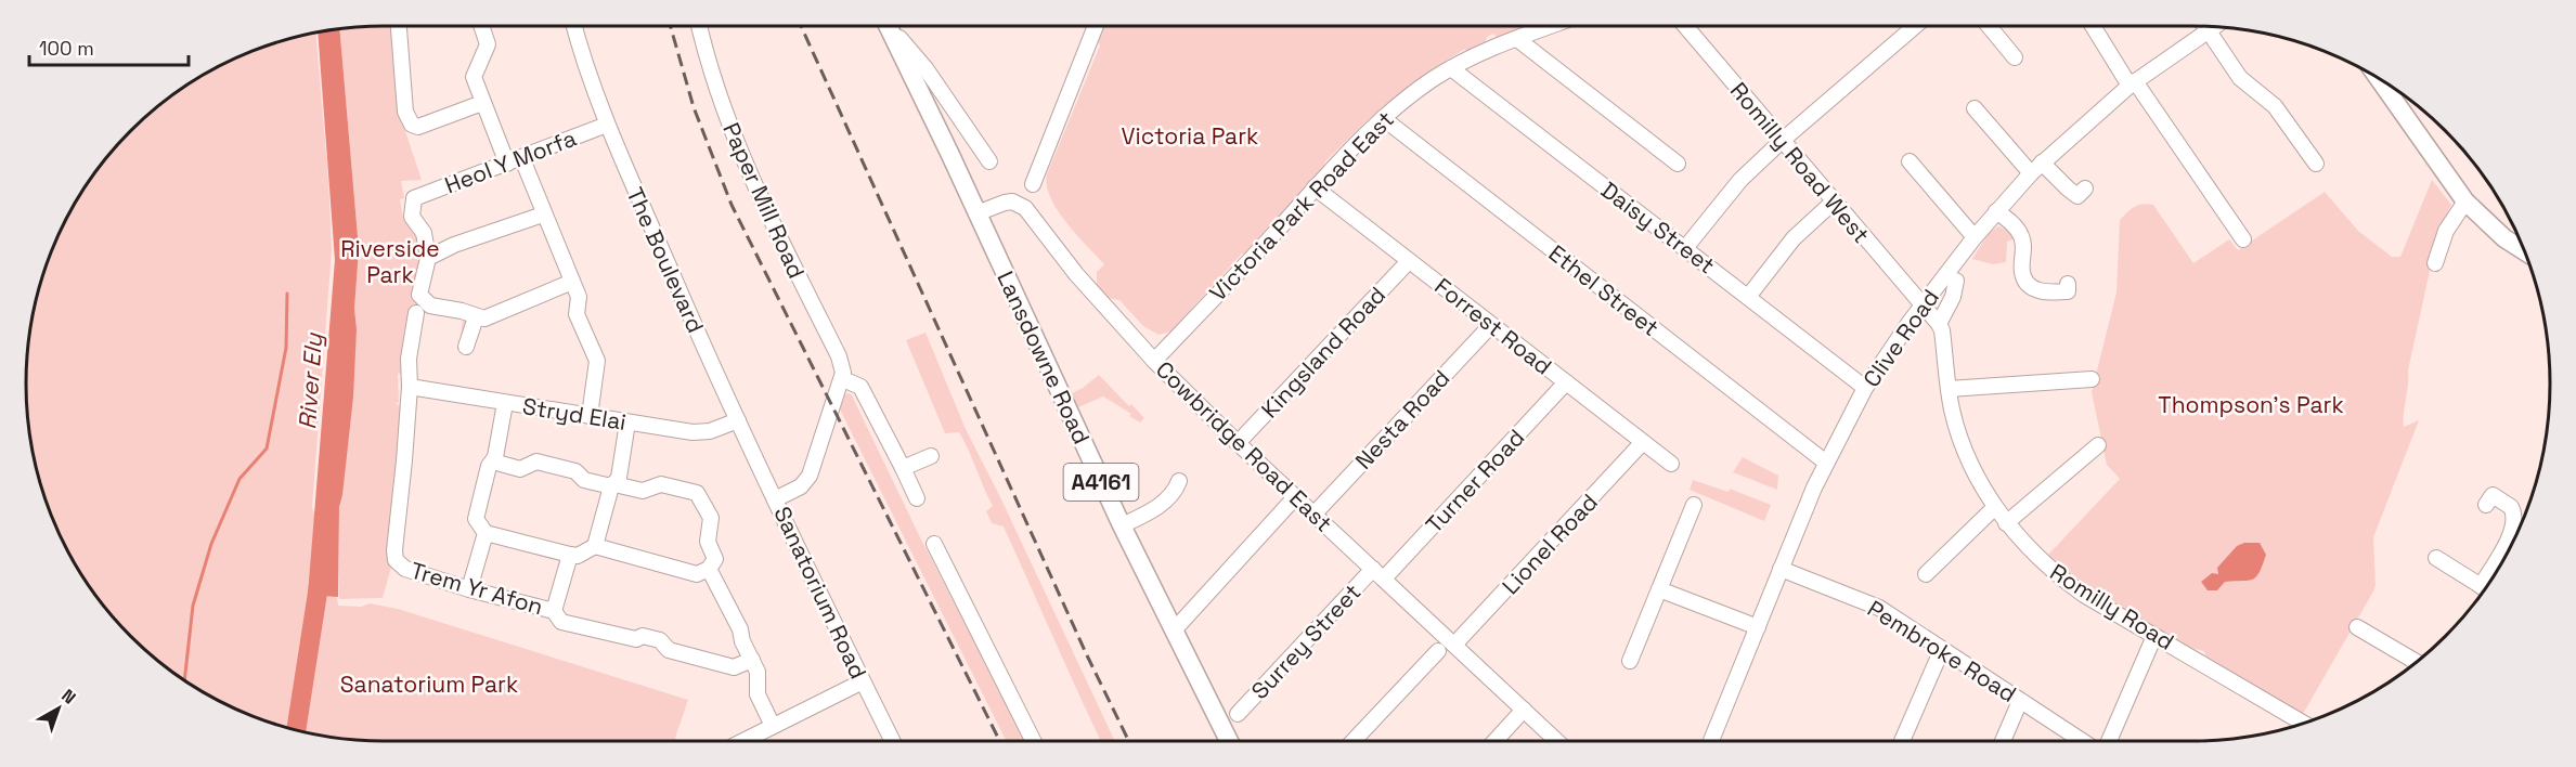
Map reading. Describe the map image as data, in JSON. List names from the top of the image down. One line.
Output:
{"streets":{"main road":["Lansdowne Road","A4161"],"street":["Heol Y Morfa","Romilly Road West","Paper Mill Road","Victoria Park Road East","Daisy Street","The Boulevard","Ethel Street","Forrest Road","Clive Road","Kingsland Road","Stryd Elai","Nesta Road","Cowbridge Road East","Turner Road","Lionel Road","Trem Yr Afon","Sanatorium Road","Romilly Road","Surrey Street","Pembroke Road"]},"crossings":[["Heol Y Morfa","The Boulevard"],["Romilly Road West","Clive Road"],["Paper Mill Road","Sanatorium Road"],["Victoria Park Road East","Daisy Street"],["Victoria Park Road East","Ethel Street"],["Victoria Park Road East","Forrest Road"],["Victoria Park Road East","Cowbridge Road East"],["Daisy Street","Clive Road"],["The Boulevard","Stryd Elai"],["The Boulevard","Sanatorium Road"],["Ethel Street","Clive Road"],["Forrest Road","Kingsland Road"],["Forrest Road","Nesta Road"],["Forrest Road","Turner Road"],["Forrest Road","Lionel Road"],["Clive Road","Pembroke Road"],["Kingsland Road","Cowbridge Road East"],["Lansdowne Road","Cowbridge Road East"],["Lansdowne Road","A4161"],["Stryd Elai","Trem Yr Afon"],["Nesta Road","Cowbridge Road East"],["Cowbridge Road East","Turner Road"],["Cowbridge Road East","A4161"],["Cowbridge Road East","Lionel Road"],["Cowbridge Road East","Surrey Street"],["Turner Road","Surrey Street"]],"water":["River Ely"],"parks":["Victoria Park","Riverside Park","Thompson's Park","Sanatorium Park"],"scale_bar":"100 m","north":"top right"}
